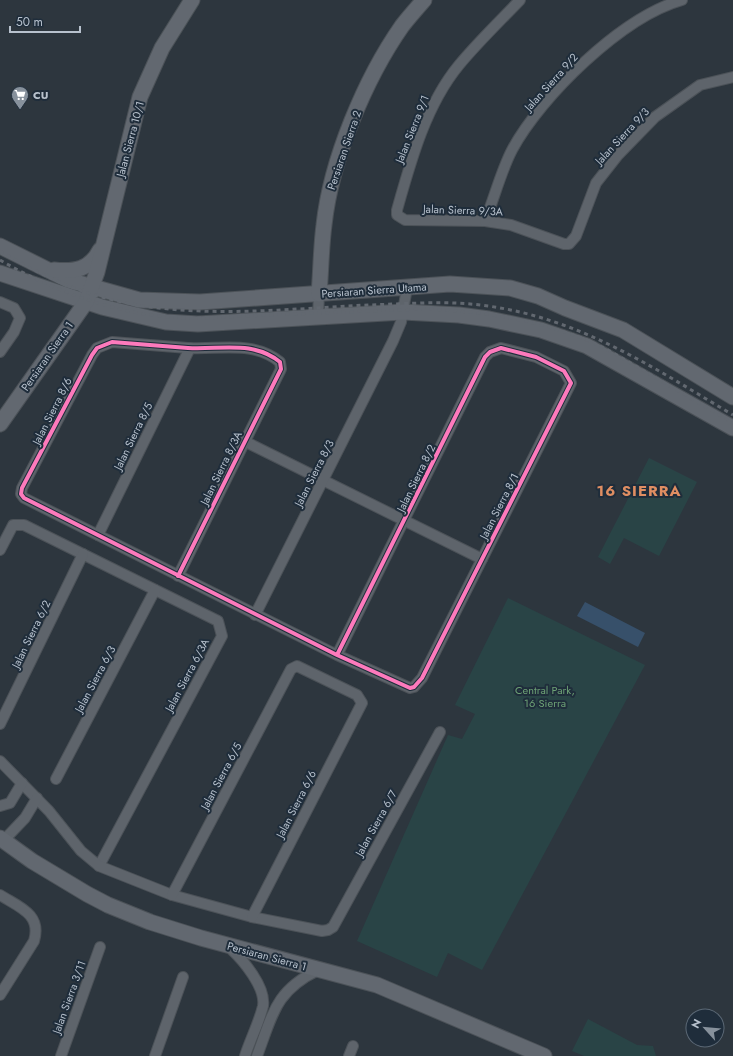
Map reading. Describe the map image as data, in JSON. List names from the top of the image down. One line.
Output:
{"streets":{"main road":["Jalan Sierra 10/1","Persiaran Sierra 2","Persiaran Sierra Utama","Persiaran Sierra 1"],"street":["Jalan Sierra 9/2","Jalan Sierra 9/1","Jalan Sierra 9/3","Jalan Sierra 9/3A","Jalan Sierra 8/6","Jalan Sierra 8/5","Jalan Sierra 8/3A","Jalan Sierra 8/3","Jalan Sierra 8/2","Jalan Sierra 8/1","Jalan Sierra 6/2","Jalan Sierra 6/3A","Jalan Sierra 6/3","Jalan Sierra 6/5","Jalan Sierra 6/6","Jalan Sierra 6/7","Jalan Sierra 3/11"]},"crossings":[["Jalan Sierra 9/2","Jalan Sierra 9/3A"],["Jalan Sierra 9/1","Jalan Sierra 9/3A"],["Jalan Sierra 9/3","Jalan Sierra 9/3A"],["Jalan Sierra 10/1","Persiaran Sierra Utama"],["Jalan Sierra 10/1","Persiaran Sierra 1"],["Persiaran Sierra 2","Persiaran Sierra Utama"],["Persiaran Sierra Utama","Persiaran Sierra 1"],["Persiaran Sierra Utama","Jalan Sierra 8/3"],["Jalan Sierra 8/6","Jalan Sierra 8/5"],["Jalan Sierra 8/6","Jalan Sierra 8/3A"],["Jalan Sierra 8/5","Jalan Sierra 8/3A"],["Jalan Sierra 8/2","Jalan Sierra 8/1"],["Jalan Sierra 6/2","Jalan Sierra 6/3A"],["Jalan Sierra 6/3A","Jalan Sierra 6/3"],["Jalan Sierra 6/5","Jalan Sierra 6/6"],["Jalan Sierra 6/6","Jalan Sierra 6/7"]],"districts":["16 SIERRA"],"parks":["Central Park, 16 Sierra"],"places":{"supermarket":["CU"]},"scale_bar":"50 m","north":"top left"}
